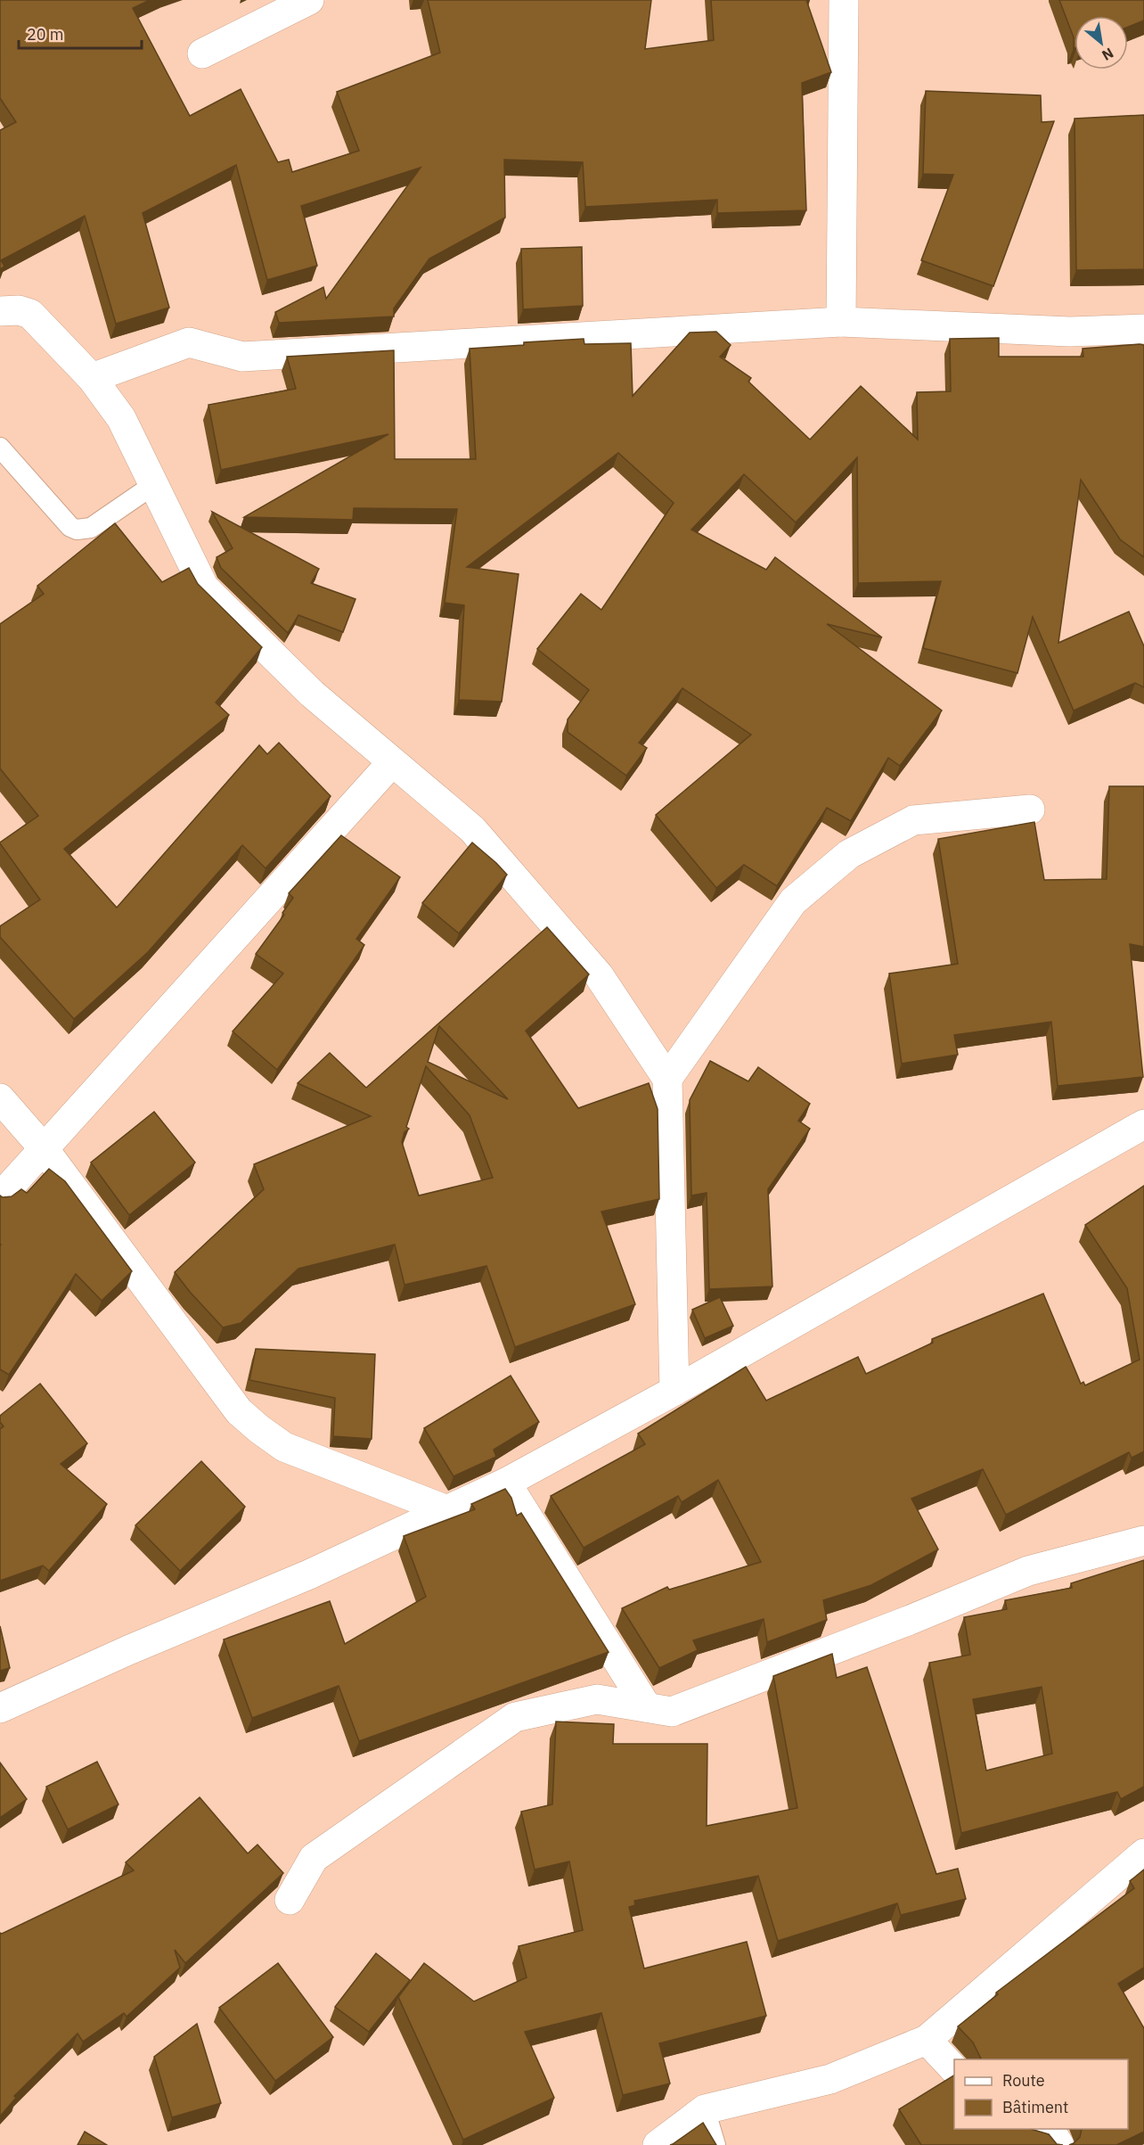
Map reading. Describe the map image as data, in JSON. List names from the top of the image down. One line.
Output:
{"legend":["Route","Bâtiment"],"scale_bar":"20 m","north":"bottom right"}
